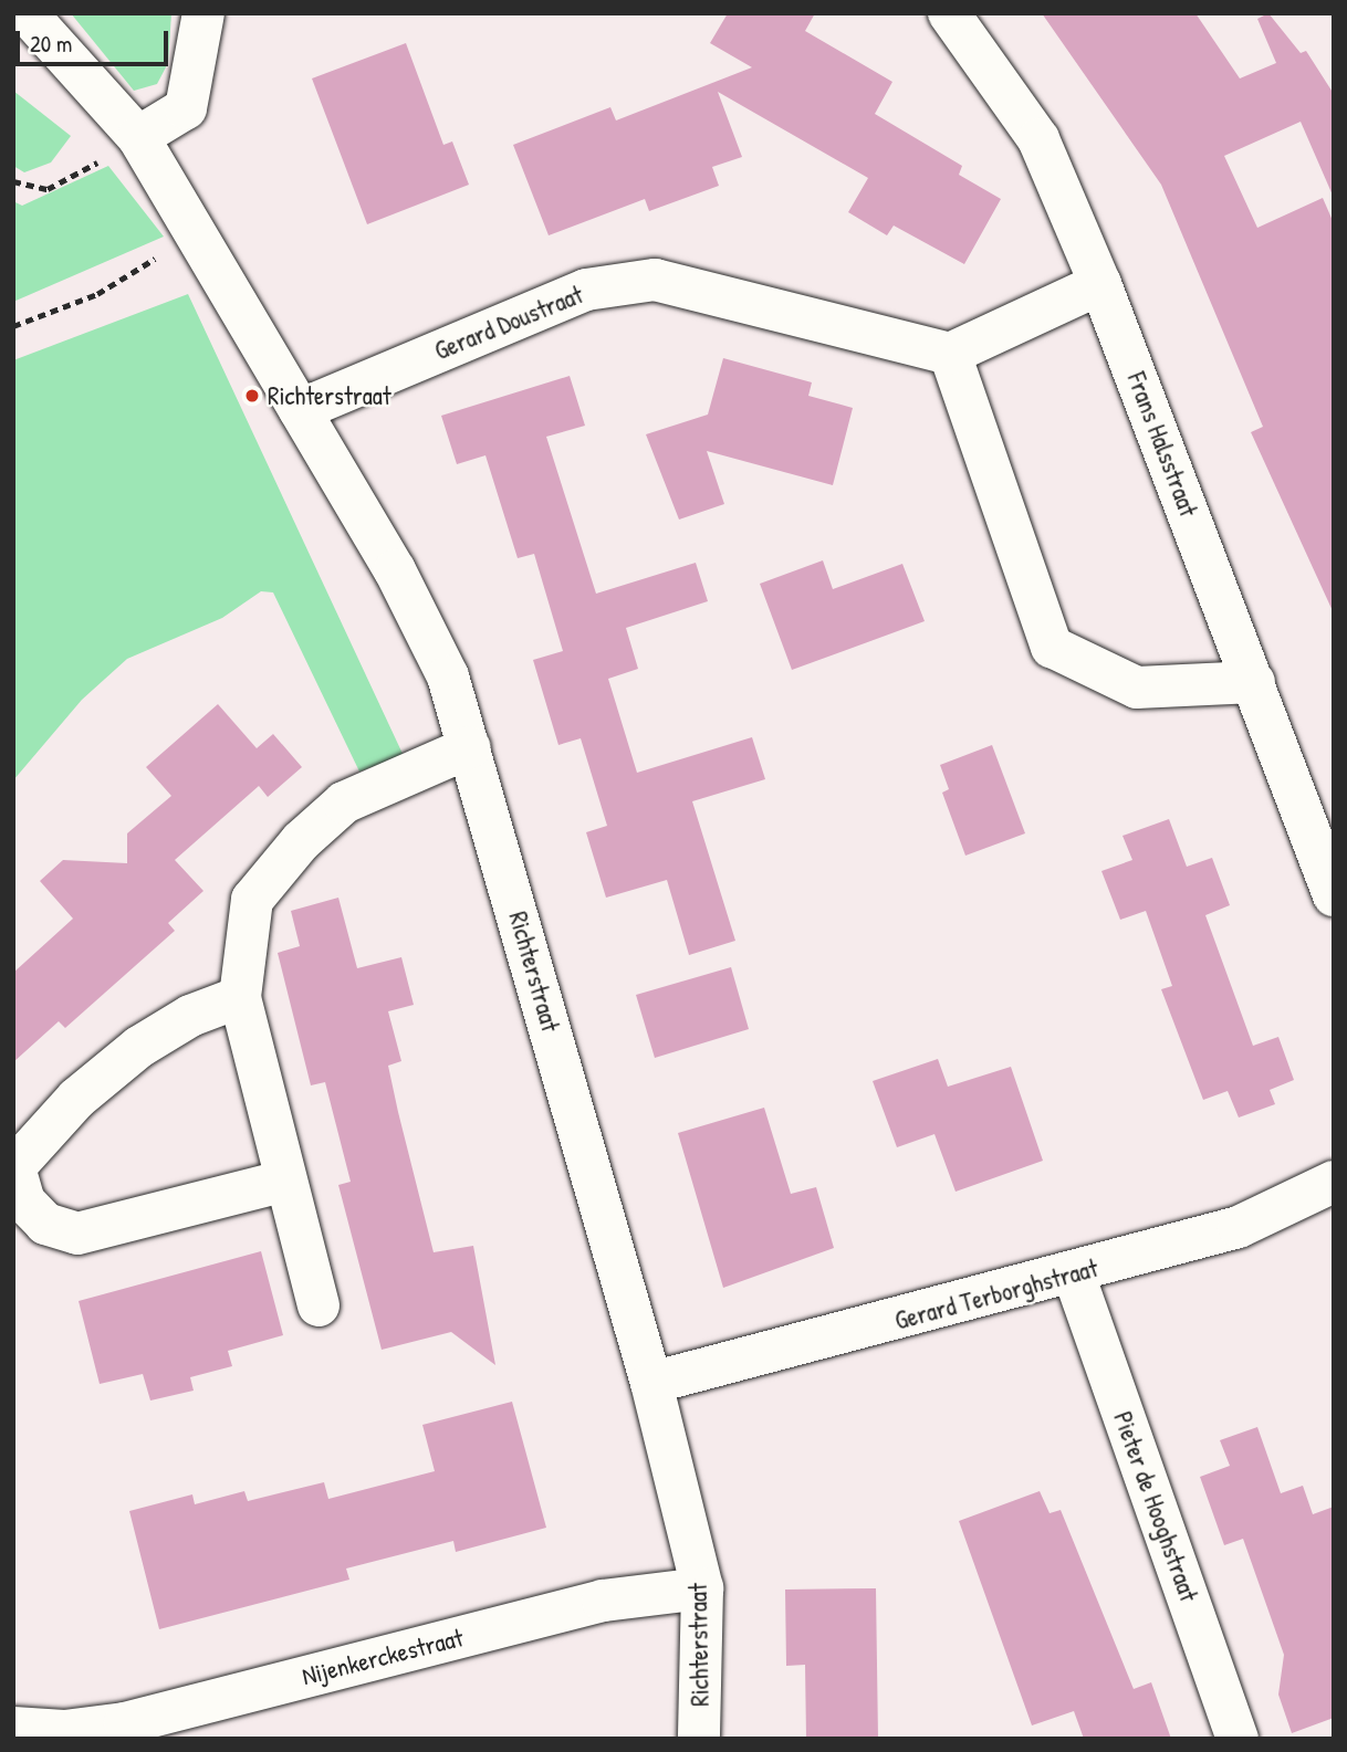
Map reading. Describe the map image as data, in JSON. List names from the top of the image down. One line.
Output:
{"streets":{"street":["Gerard Doustraat","Frans Halsstraat","Richterstraat","Gerard Terborghstraat","Pieter de Hooghstraat","Nijenkerckestraat"]},"crossings":[["Gerard Doustraat","Richterstraat"],["Richterstraat","Gerard Terborghstraat"],["Richterstraat","Nijenkerckestraat"],["Gerard Terborghstraat","Pieter de Hooghstraat"]],"places":["Richterstraat"],"scale_bar":"20 m"}
